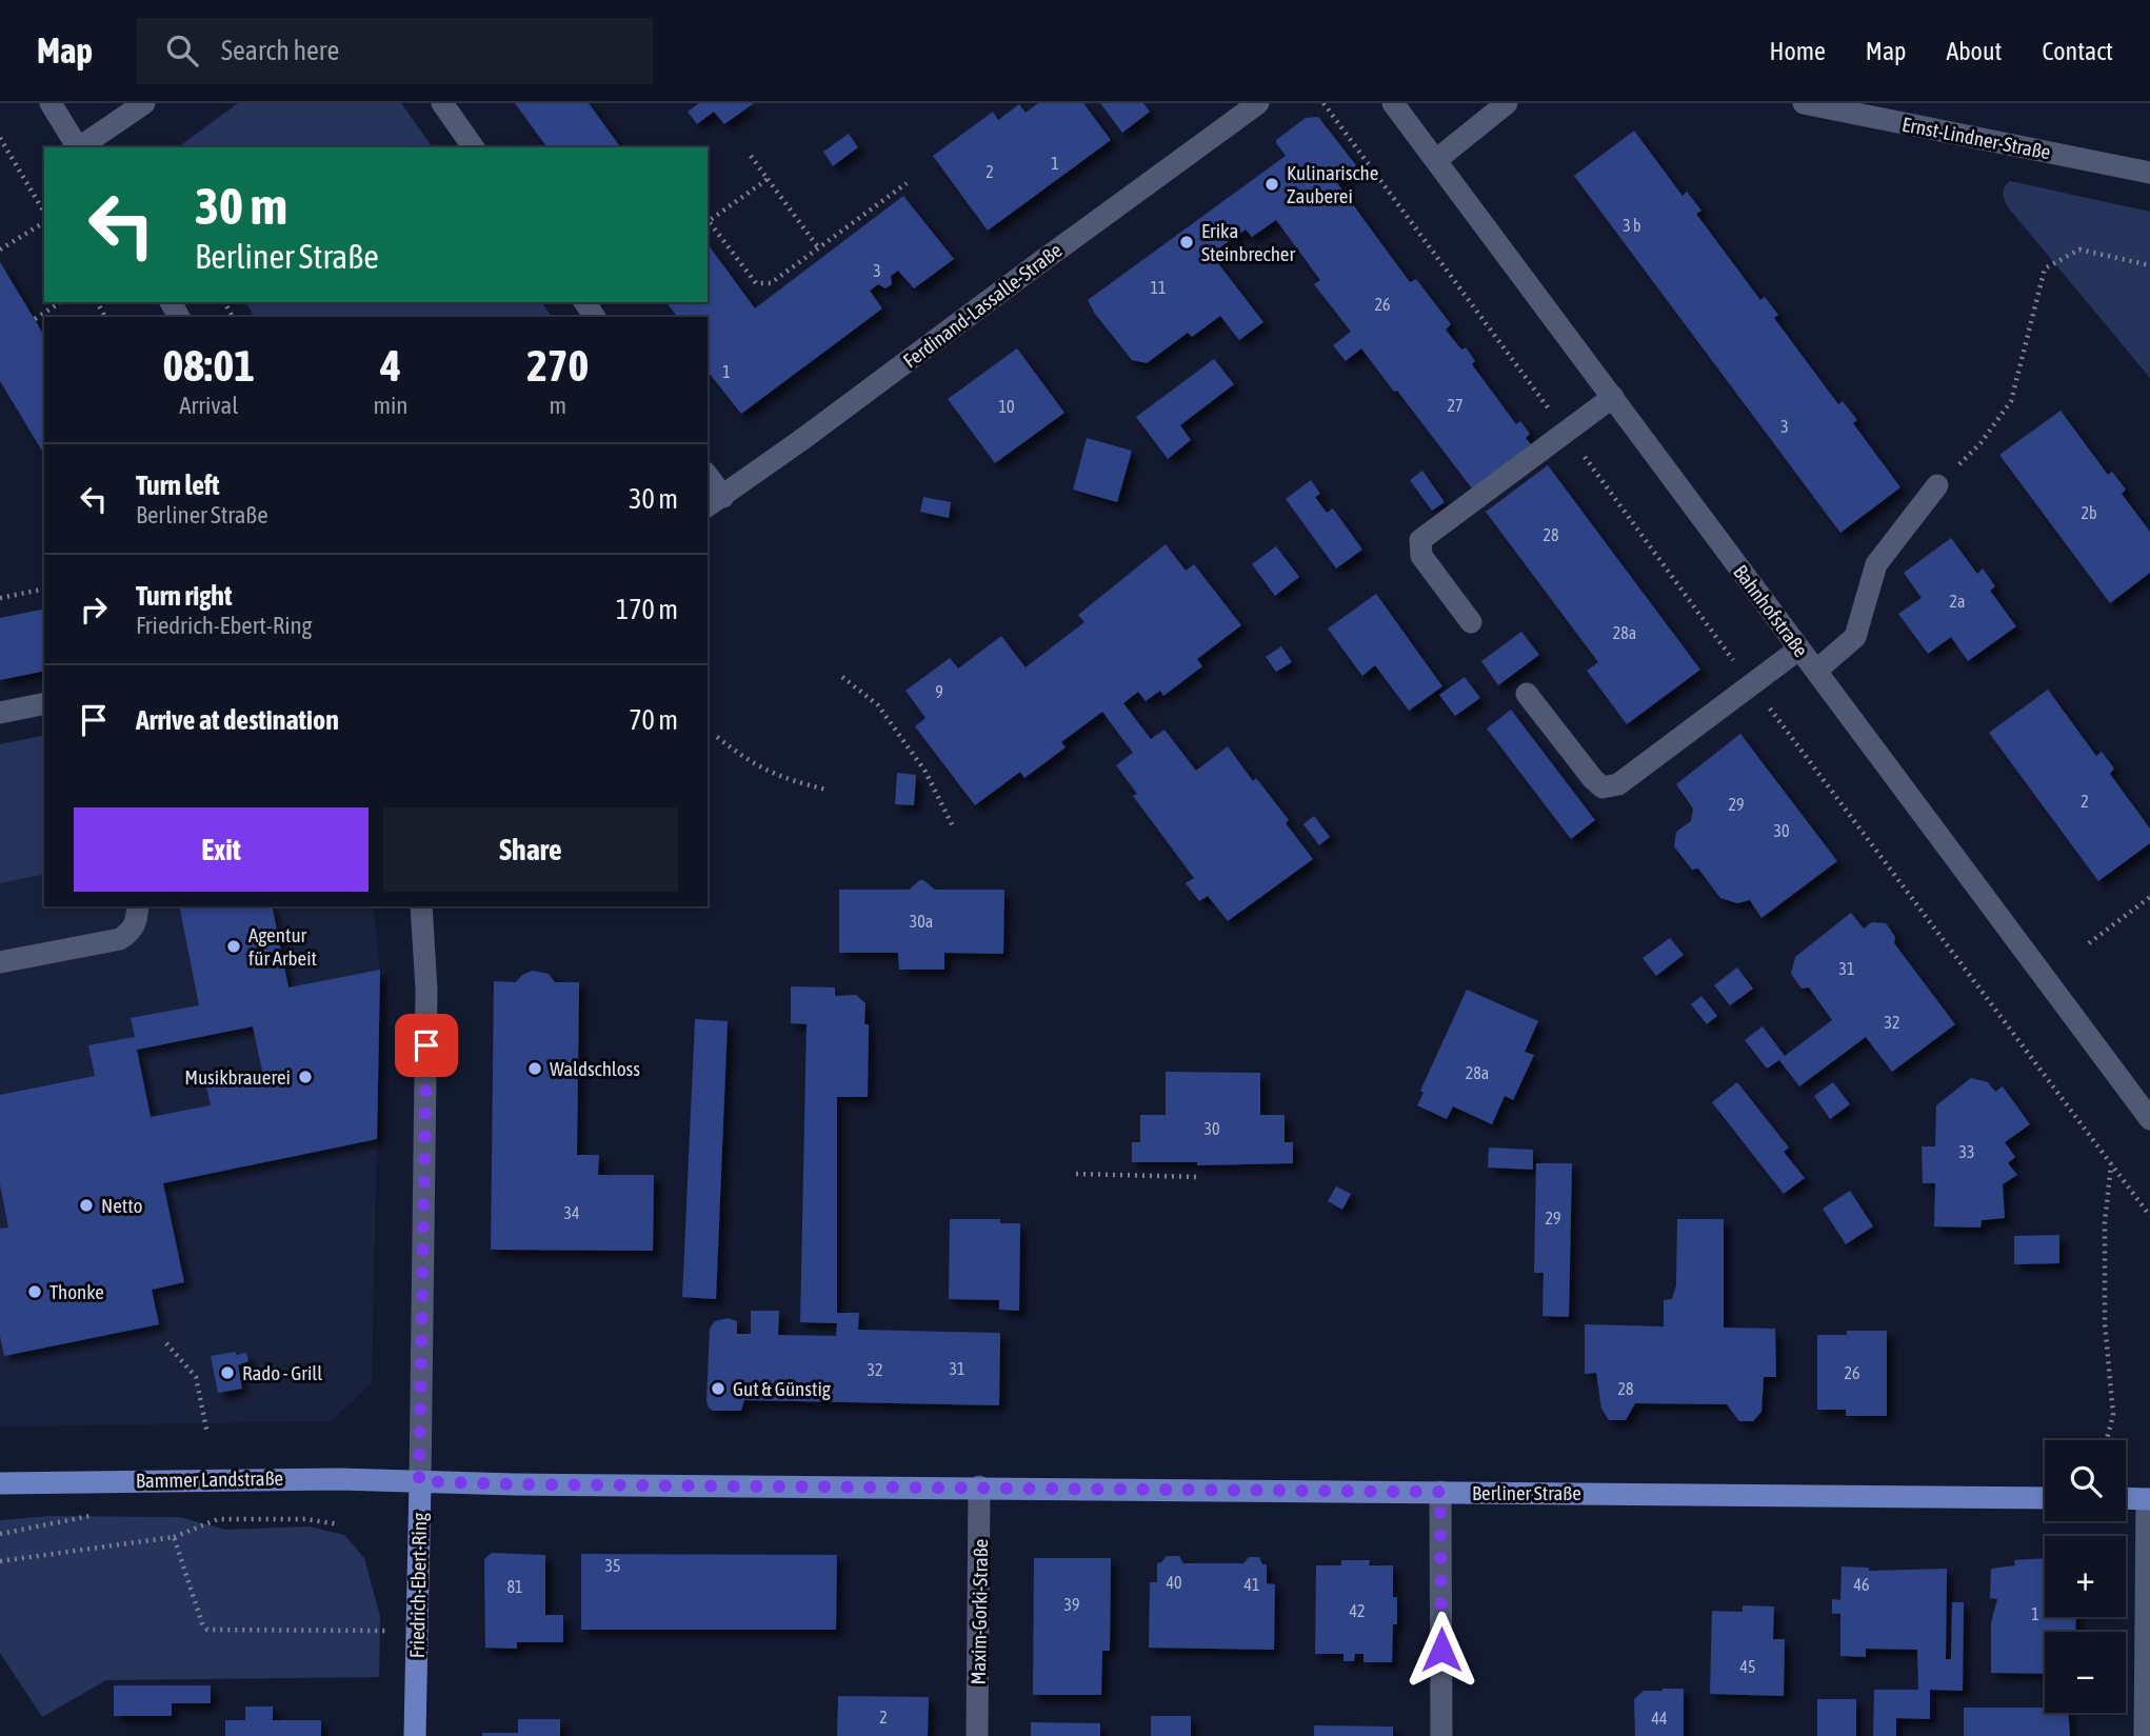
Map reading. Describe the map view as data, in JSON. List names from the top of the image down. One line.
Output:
{"streets":{"main road":["Bammer Landstraße","Berliner Straße","Friedrich-Ebert-Ring"],"street":["Ernst-Lindner-Straße","Ferdinand-Lassalle-Straße","Bahnhofstraße","Maxim-Gorki-Straße"]},"crossings":[["Bammer Landstraße","Berliner Straße"],["Bammer Landstraße","Friedrich-Ebert-Ring"],["Berliner Straße","Friedrich-Ebert-Ring"],["Berliner Straße","Maxim-Gorki-Straße"]],"places":["Kulinarische Zauberei","Erika Steinbrecher","Agentur für Arbeit","Waldschloss","Musikbrauerei","Netto","Thonke","Rado - Grill","Gut & Günstig"],"house_numbers":["1","2","3 b","3","11","26","1","27","10","3","2b","28","2a","28a","9","2","29","30","30a","31","32","28a","30","33","34","29","31","32","26","28","35","40","41","46","81","39","42","1","45","2","44"],"page":{"header":"Map","search":"Search here","nav":["Home","Map","About","Contact"],"turn":["30 m","Berliner Straße"],"eta":["08:01","Arrival","4","min","270","m"],"list":[{"name":"Turn left","note":"Berliner Straße","value":"30 m"},{"name":"Turn right","note":"Friedrich-Ebert-Ring","value":"170 m"},{"name":"Arrive at destination","value":"70 m"}],"buttons":["Exit","Share"],"map_buttons":["+","−"]}}
